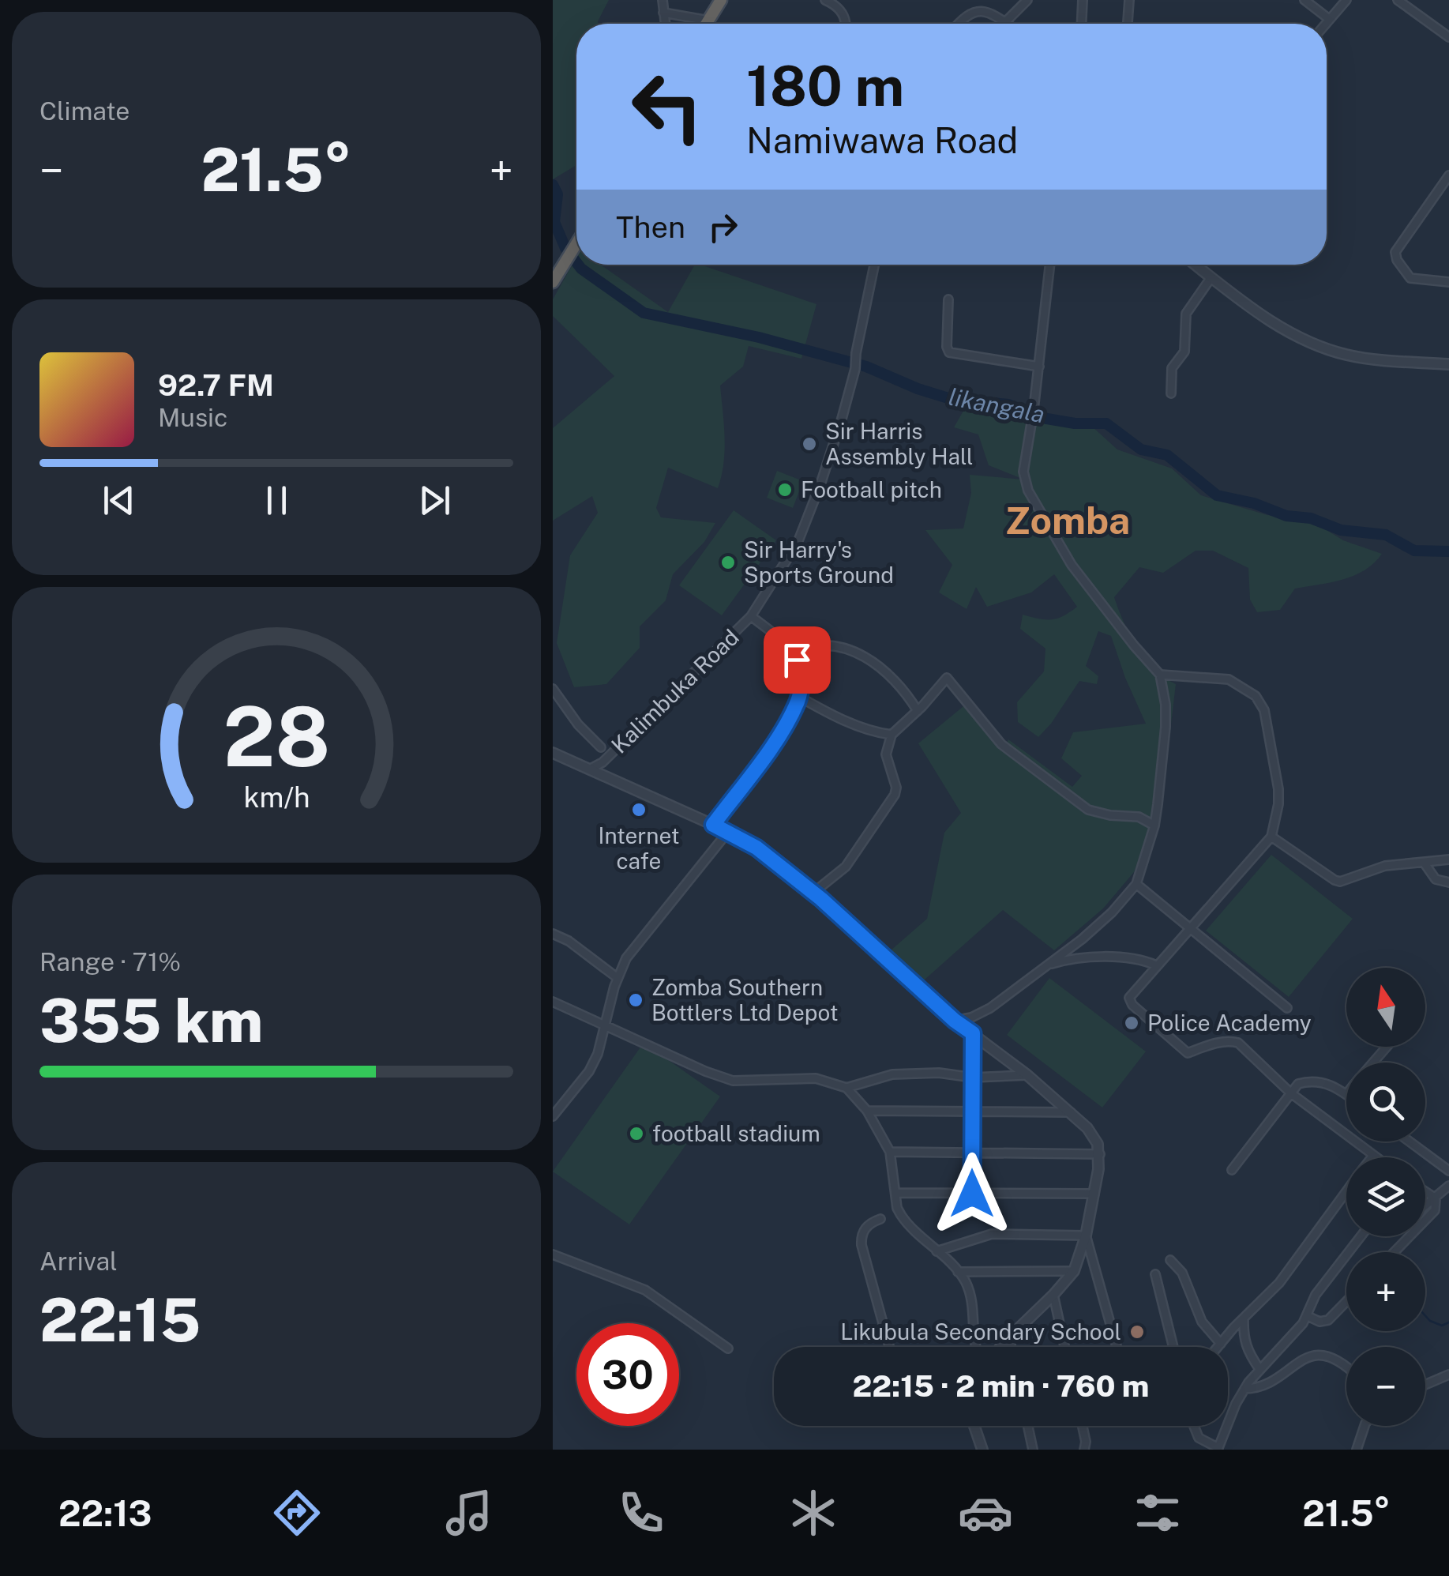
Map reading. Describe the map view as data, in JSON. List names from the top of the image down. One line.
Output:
{"streets":{"street":["Kalimbuka Road"]},"districts":["Zomba"],"water":["likangala"],"places":["Sir Harris Assembly Hall","Football pitch","Sir Harry's Sports Ground","Internet cafe","Zomba Southern Bottlers Ltd Depot","Police Academy","football stadium","Likubula Secondary School"],"north":"top","page":{"tile":["Climate",["Range · 71%","355 km"],["Arrival","22:15"]],"turn":["180 m","Namiwawa Road"],"heat":["−","21.5°","+"],"then":"Then","song":["92.7 FM","Music"],"map_buttons":["+","−"],"limit":"30","trip":"22:15 · 2 min · 760 m","tabs":["22:13","21.5°"],"gauge":["28","km/h"]}}
